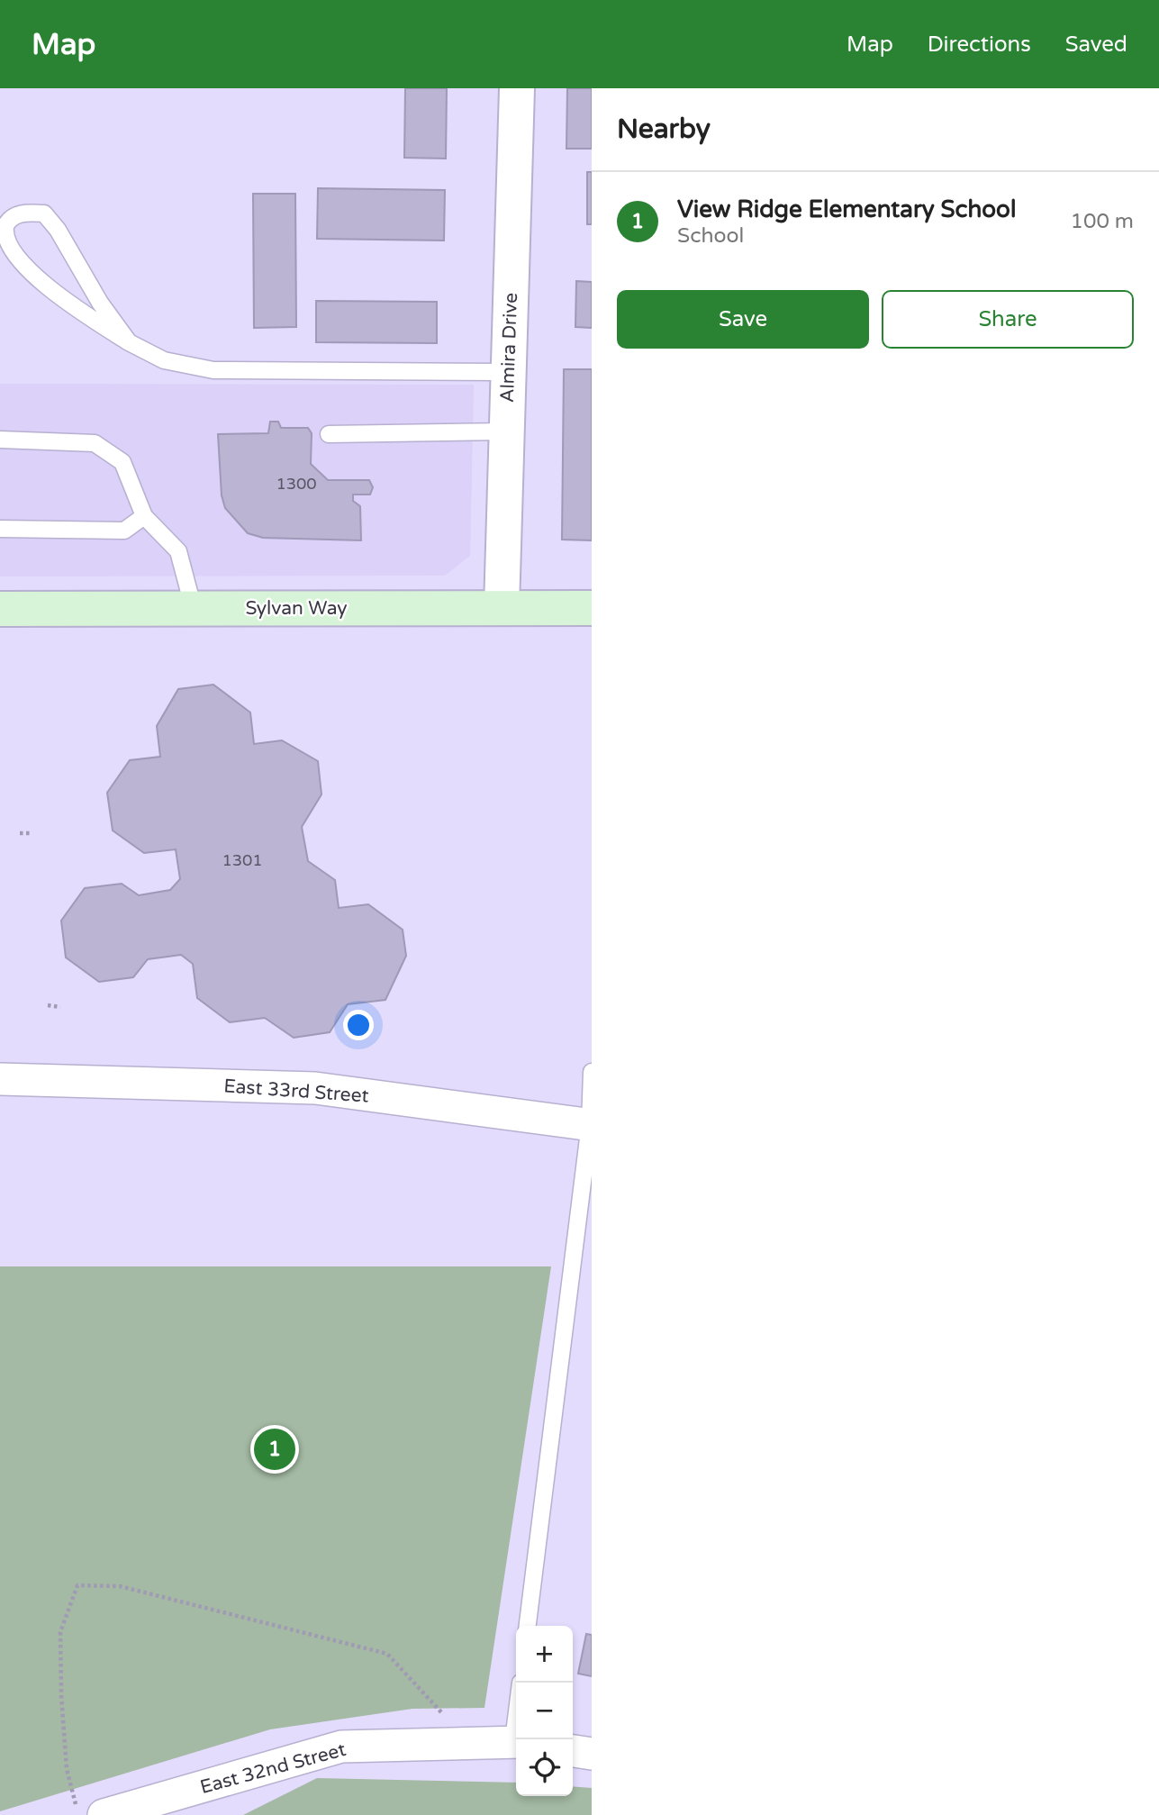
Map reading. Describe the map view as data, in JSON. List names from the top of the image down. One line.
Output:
{"streets":{"main road":["Sylvan Way"],"street":["Almira Drive","East 33rd Street","East 32nd Street"]},"crossings":[["Almira Drive","Sylvan Way"]],"house_numbers":["1300","1301"],"page":{"header":"Map","nav":["Map","Directions","Saved"],"heading":"Nearby","list":[{"mark":"1","name":"View Ridge Elementary School","note":"School","value":"100 m"}],"buttons":["Save","Share"],"pins":"1","map_buttons":["+","−"]}}
